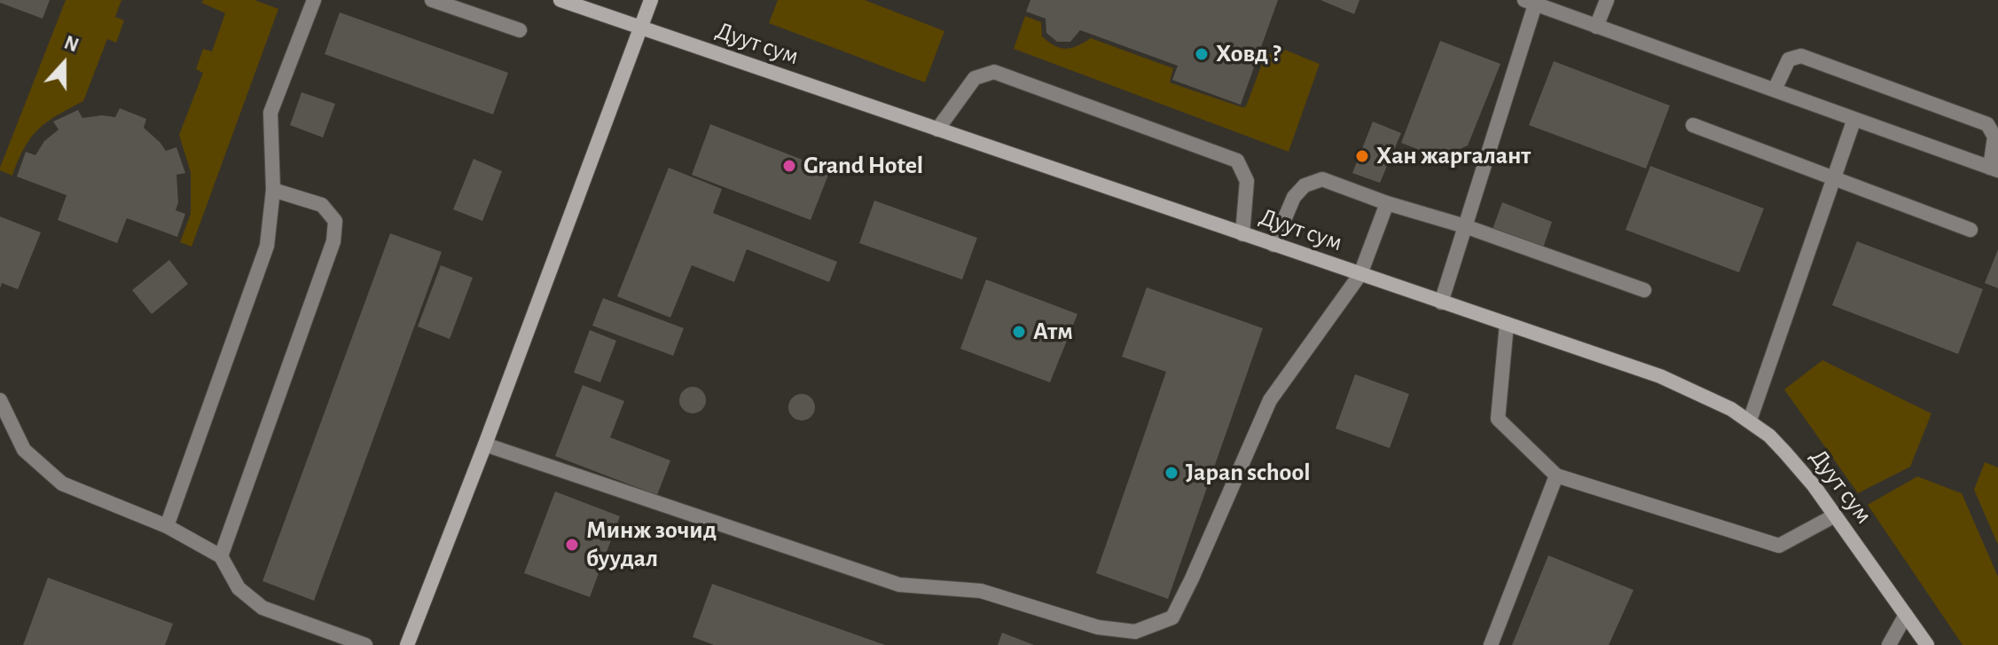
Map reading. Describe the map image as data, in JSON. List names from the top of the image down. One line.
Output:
{"streets":{"main road":["Дуут сум"]},"places":["Ховд ?","Хан жаргалант","Grand Hotel","Атм","Japan school","Минж зочид буудал"],"north":"top"}
